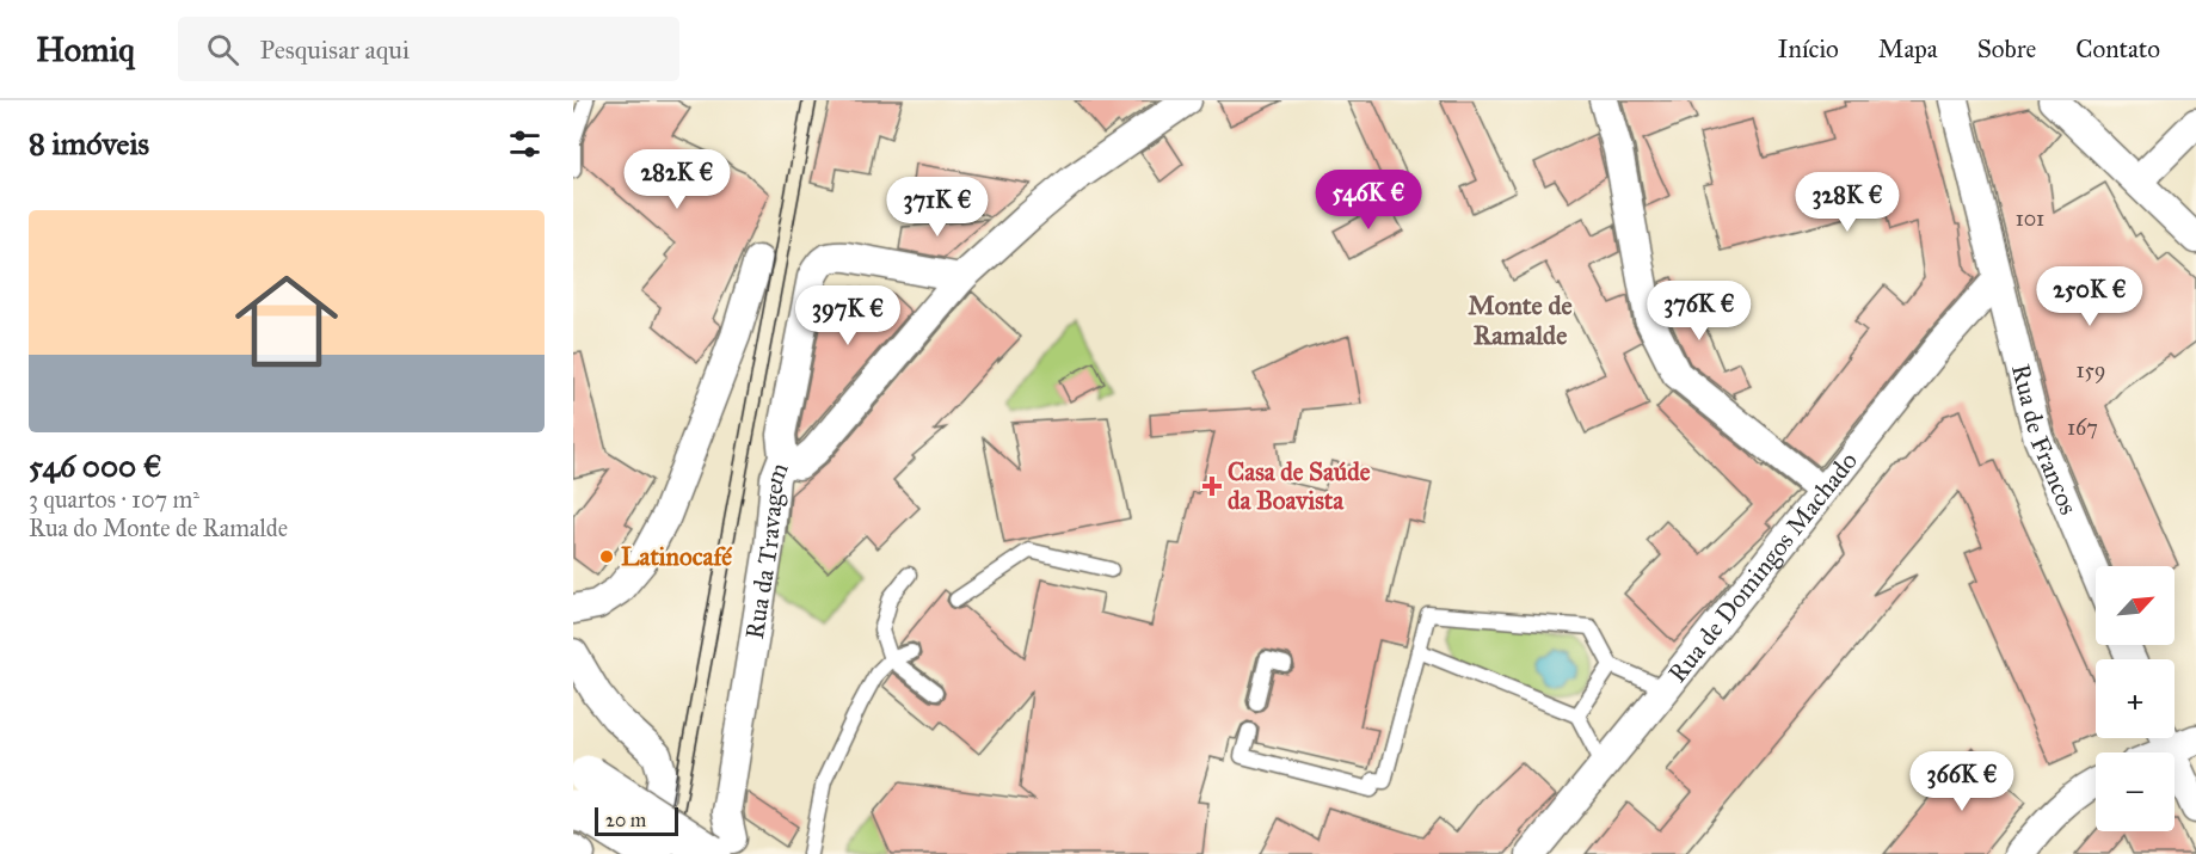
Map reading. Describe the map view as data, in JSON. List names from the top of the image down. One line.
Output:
{"streets":{"street":["Rua de Francos","Rua da Travagem","Rua de Domingos Machado"]},"crossings":[["Rua de Francos","Rua de Domingos Machado"]],"districts":["Monte de Ramalde"],"places":{"health":["Casa de Saúde da Boavista"],"other":["Latinocafé"]},"house_numbers":["101","159","167"],"scale_bar":"20 m","north":"top right","page":{"header":"Homiq","search":"Pesquisar aqui","nav":["Início","Mapa","Sobre","Contato"],"heading":"8 imóveis","price":["282K €","546K €","328K €","371K €","250K €","376K €","397K €","366K €"],"list":[{"name":"546 000 €","note":"3 quartos · 107 m² · Rua do Monte de Ramalde"}],"map_buttons":["+","−"],"scale":"20 m"}}
